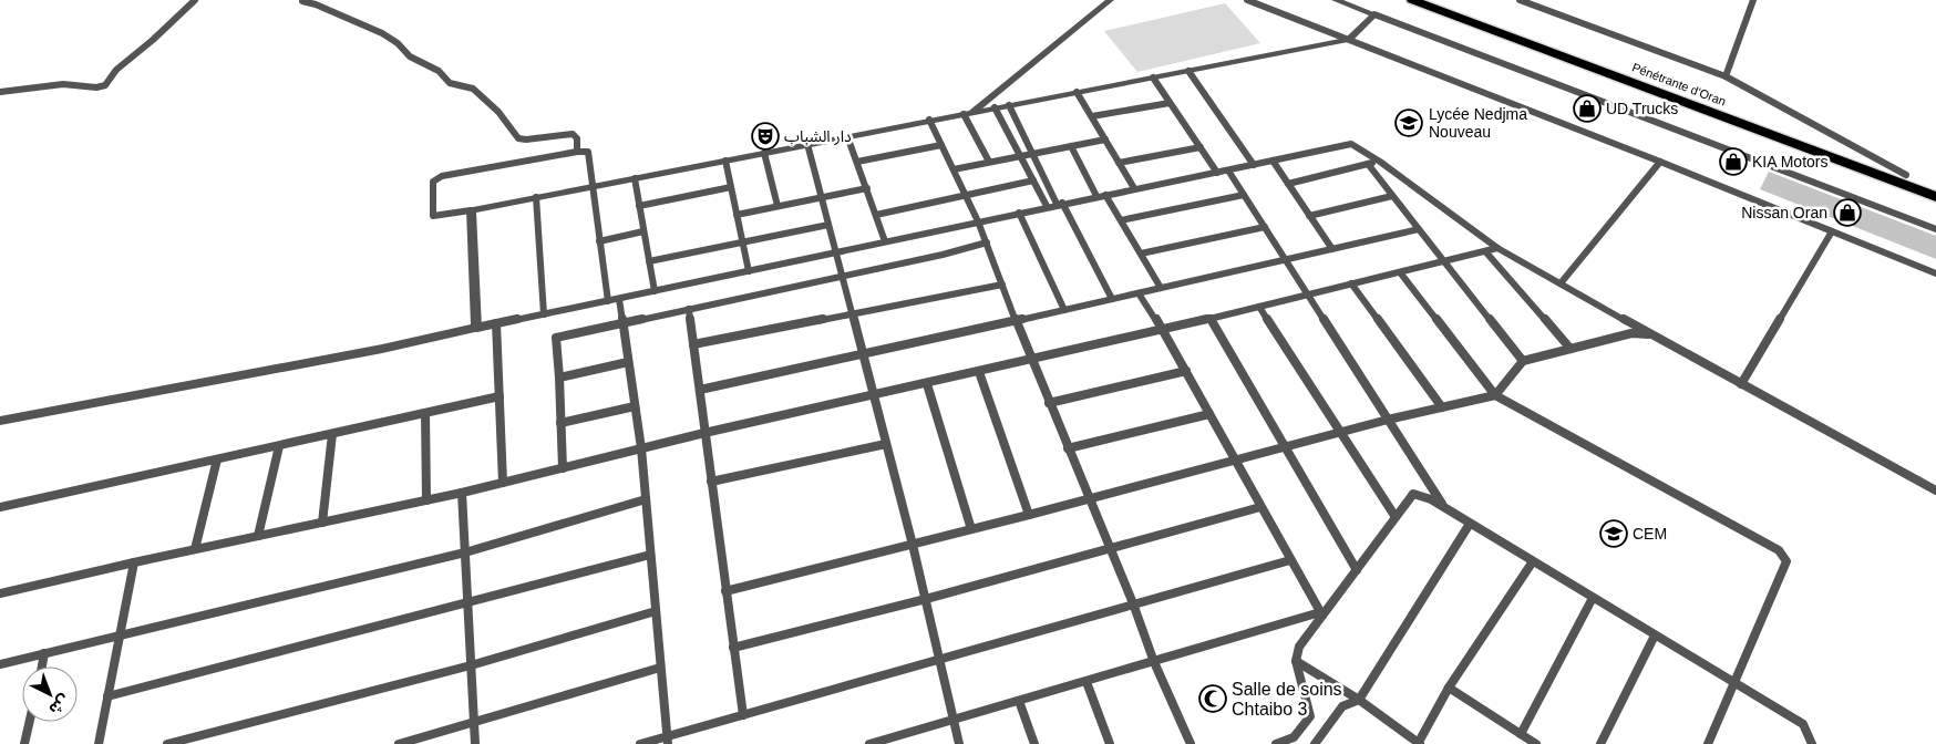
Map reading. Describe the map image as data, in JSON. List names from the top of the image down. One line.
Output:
{"streets":{"highway":["Pénétrante d'Oran"]},"places":{"shop":["UD Trucks","KIA Motors","Nissan Oran"],"school or university":["Lycée Nedjma Nouveau","CEM"],"theatre":["دار الشباب"],"mosque":["Salle de soins Chtaibo 3"]},"north":"bottom right"}
